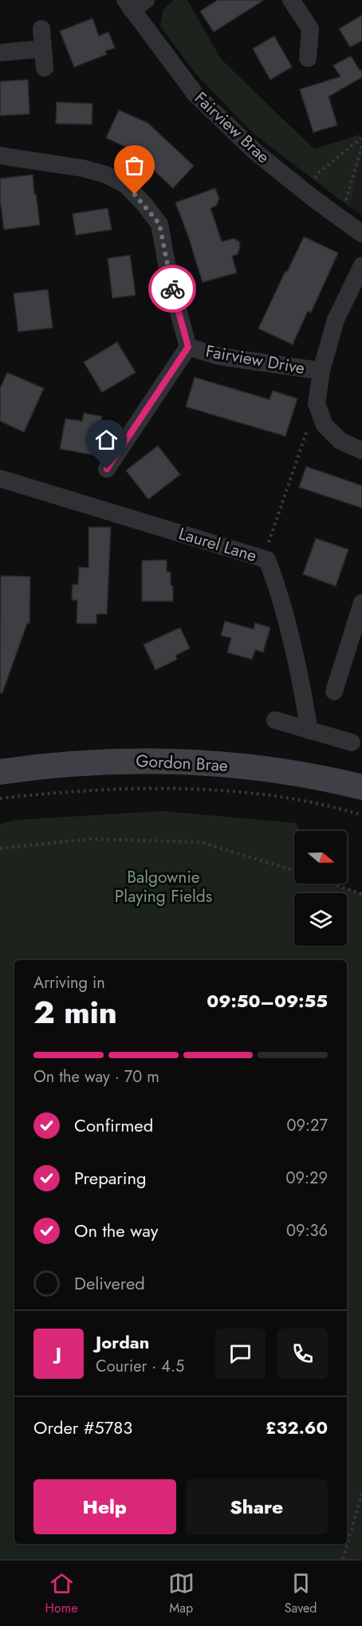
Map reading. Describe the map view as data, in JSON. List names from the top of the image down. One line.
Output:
{"streets":{"main road":["Gordon Brae"],"street":["Fairview Brae","Fairview Drive","Laurel Lane"]},"parks":["Balgownie Playing Fields"],"north":"right","page":{"heading":["2 min","Arriving in","09:50–09:55"],"panel":["Jordan","Courier · 4.5","Order #5783","£32.60"],"bar":"On the way · 70 m","list":[["Confirmed","09:27"],["Preparing","09:29"],["On the way","09:36"],"Delivered"],"round":"J","buttons":["Help","Share"],"tabs":["Home","Map","Saved"]}}
